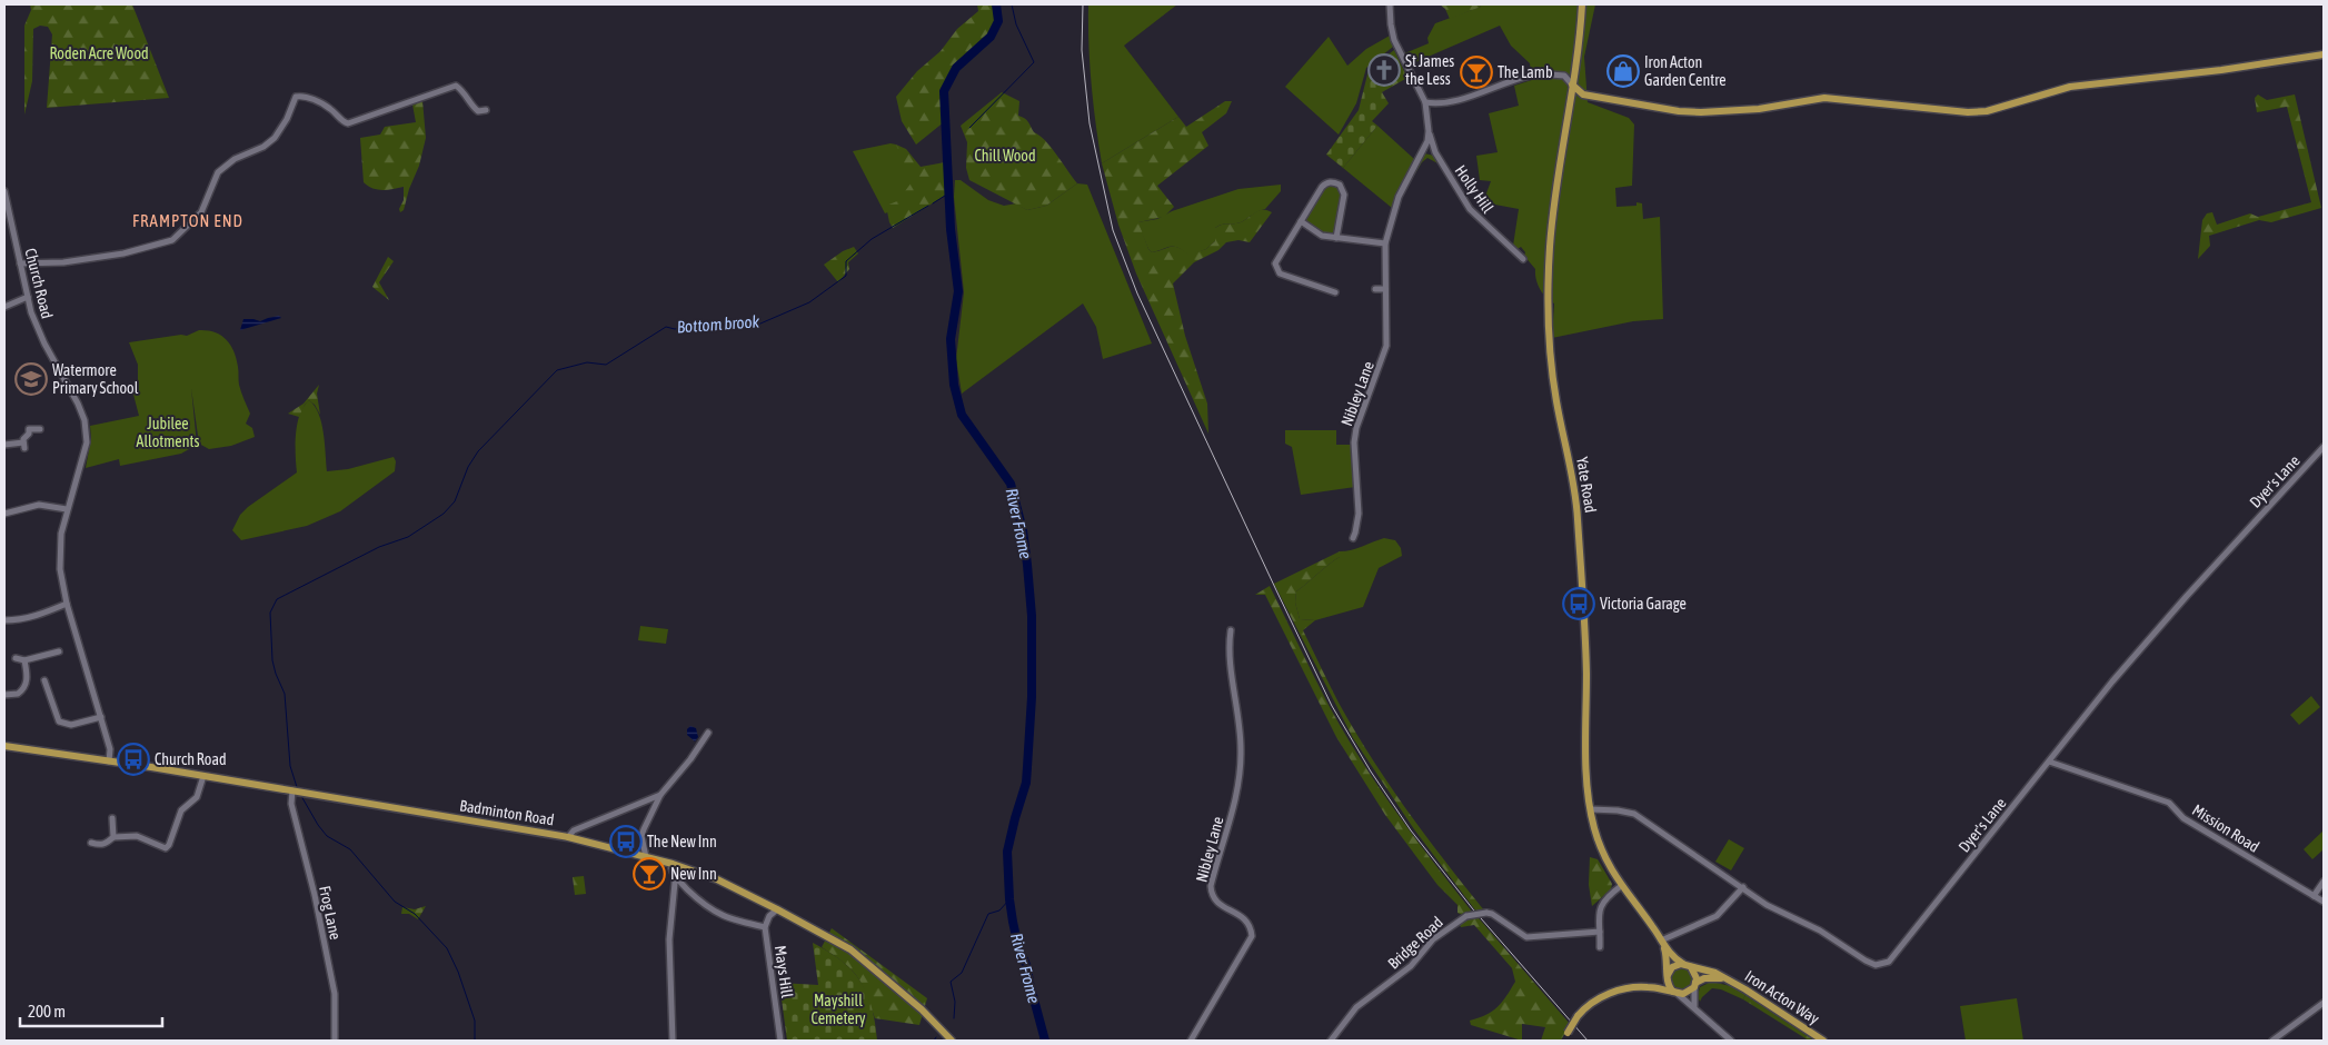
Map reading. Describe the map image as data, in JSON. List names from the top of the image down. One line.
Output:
{"streets":{"main road":["Yate Road","Badminton Road","Iron Acton Way"],"street":["Holly Hill","Church Road","Nibley Lane","Dyer's Lane","Mission Road","Frog Lane","Bridge Road","Mays Hill"]},"crossings":[["Holly Hill","Nibley Lane"],["Church Road","Badminton Road"],["Dyer's Lane","Yate Road"],["Dyer's Lane","Mission Road"],["Yate Road","Iron Acton Way"],["Badminton Road","Frog Lane"],["Badminton Road","Mays Hill"]],"districts":["FRAMPTON END"],"water":["Bottom brook","River Frome"],"parks":["Roden Acre Wood","Chill Wood","Jubilee Allotments","Mayshill Cemetery"],"places":{"church":["St James the Less"],"shop":["Iron Acton Garden Centre"],"bar":["The Lamb","New Inn"],"school or university":["Watermore Primary School"],"bus stop":["Victoria Garage","Church Road","The New Inn"]},"scale_bar":"200 m"}
